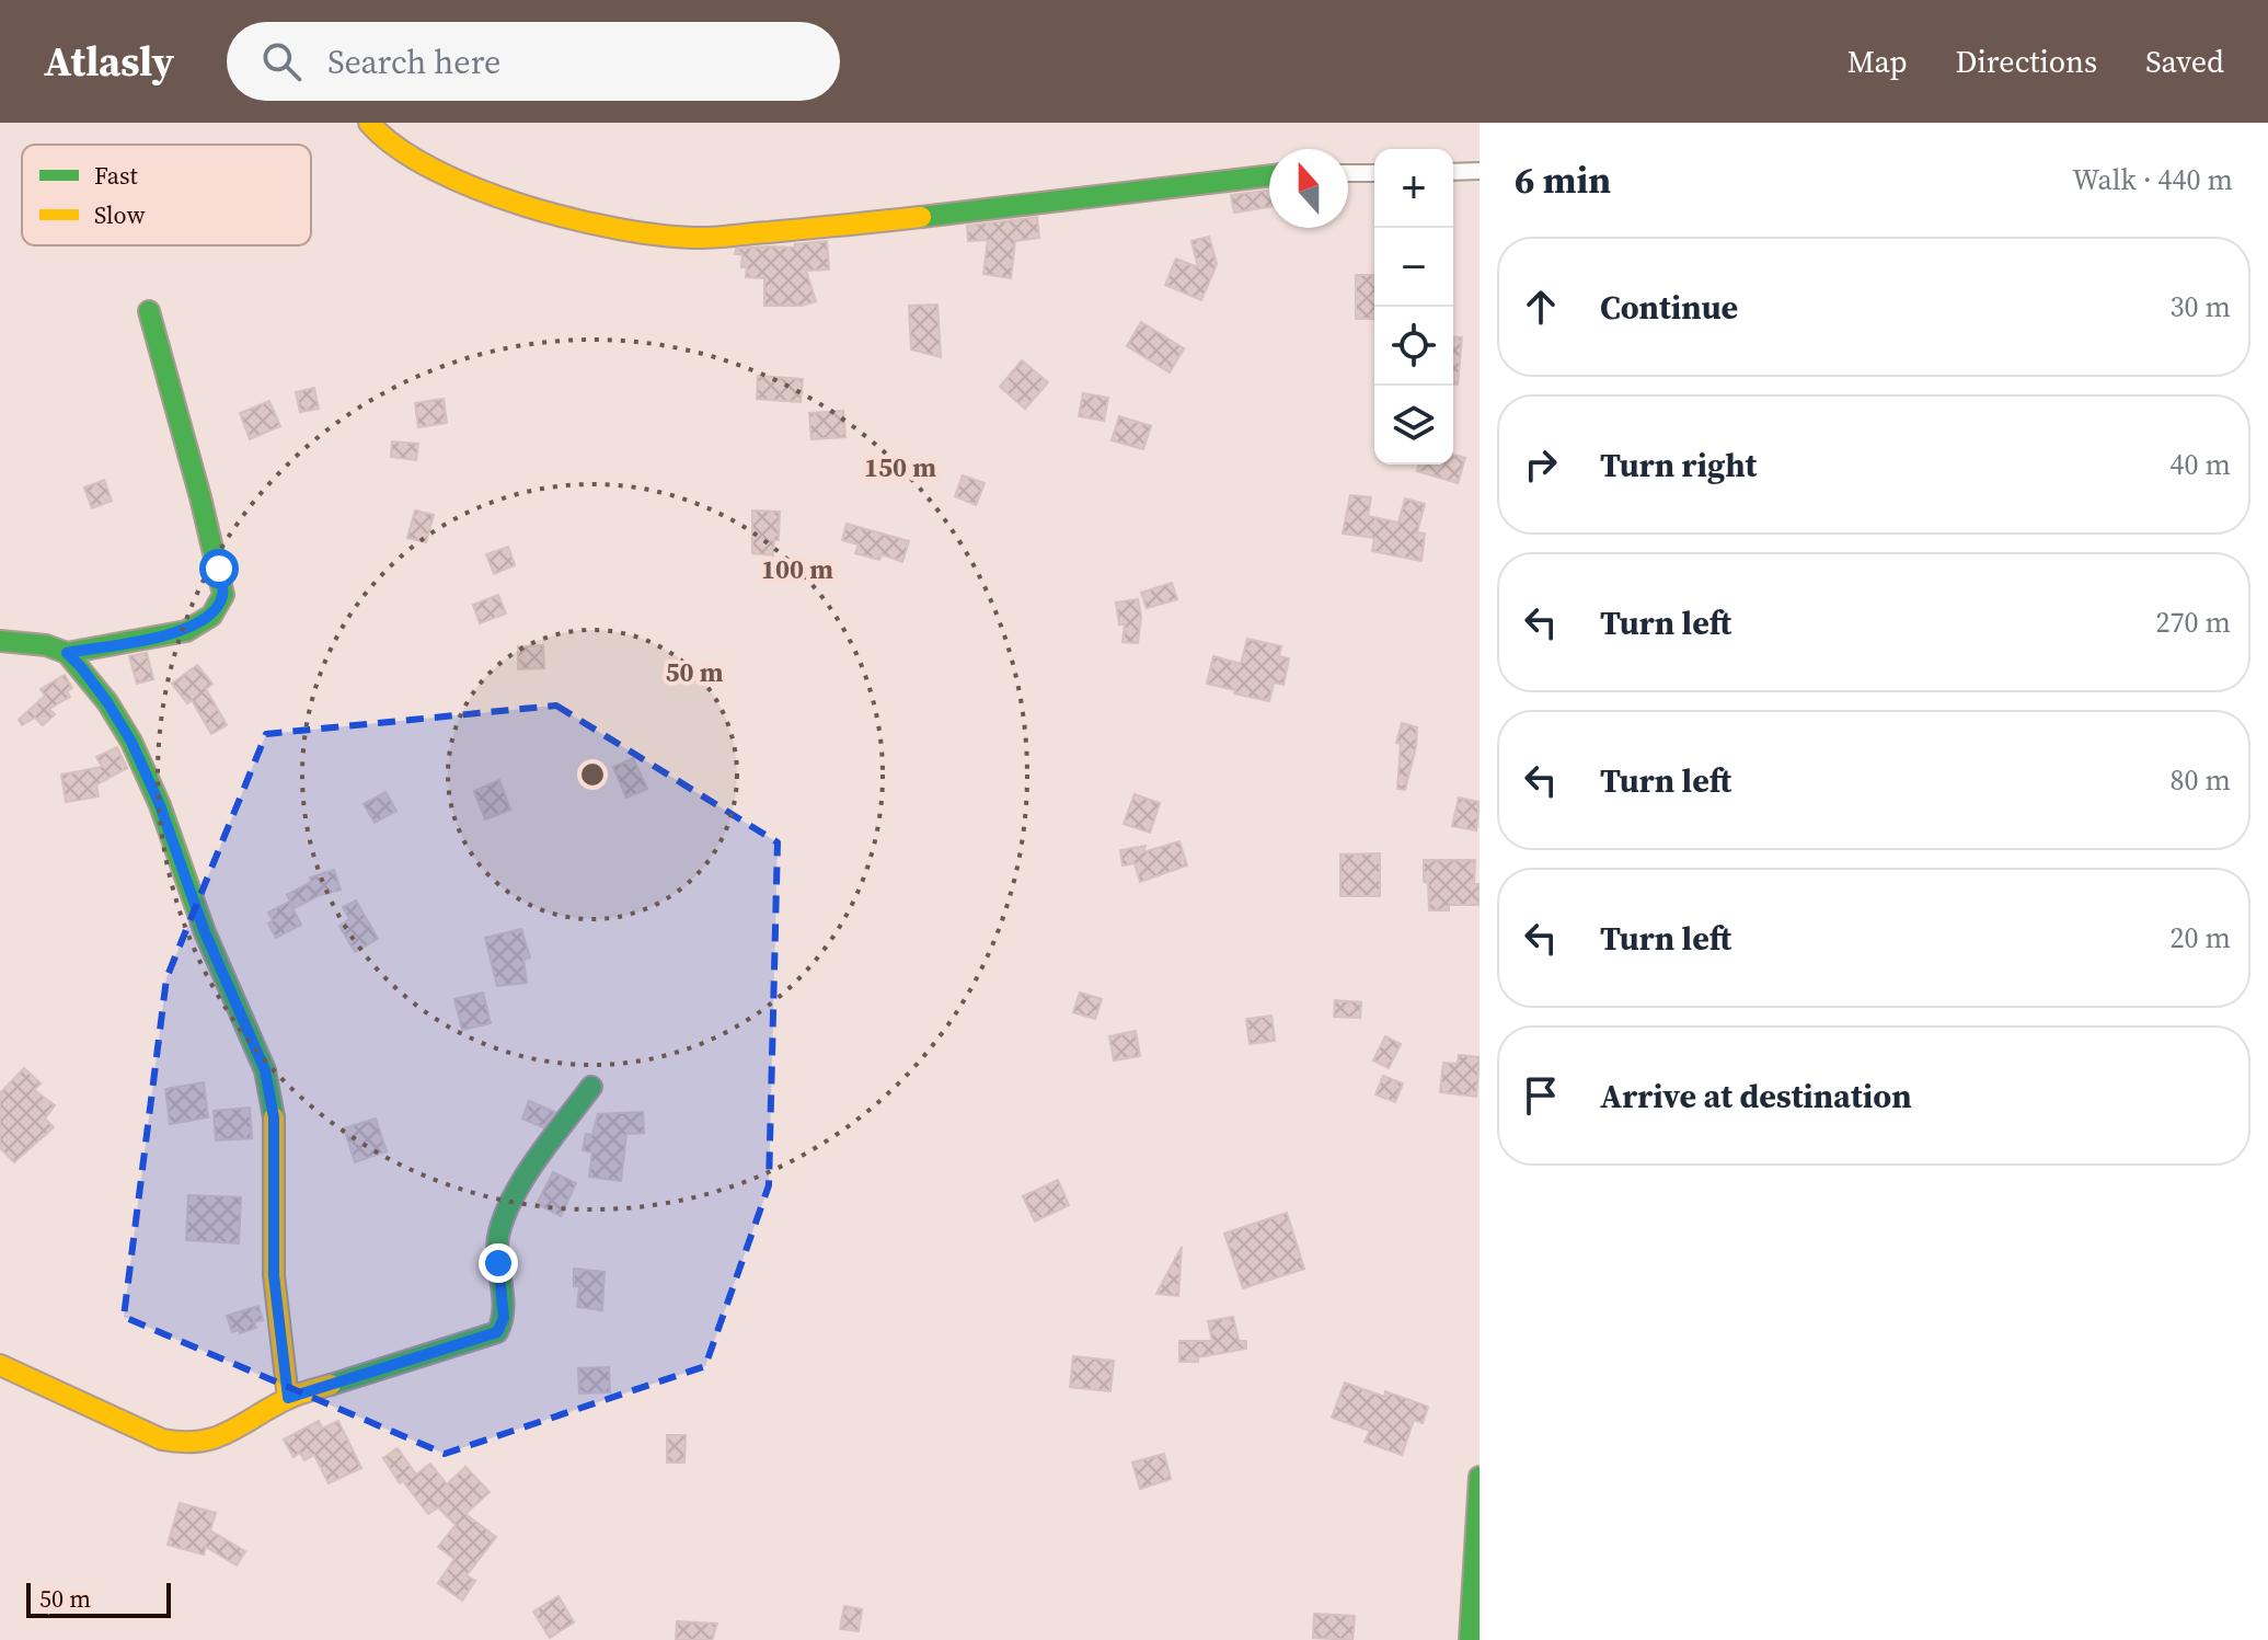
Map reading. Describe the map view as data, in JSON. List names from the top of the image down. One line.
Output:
{"legend":["Fast","Slow"],"scale_bar":"50 m","north":"top","page":{"header":"Atlasly","search":"Search here","nav":["Map","Directions","Saved"],"heading":["6 min","Walk · 440 m"],"map_buttons":["+","−"],"list":[["Continue","30 m"],["Turn right","40 m"],["Turn left","270 m"],["Turn left","80 m"],["Turn left","20 m"],"Arrive at destination"],"scale":"50 m"},"rings":["150 m","100 m","50 m"]}
